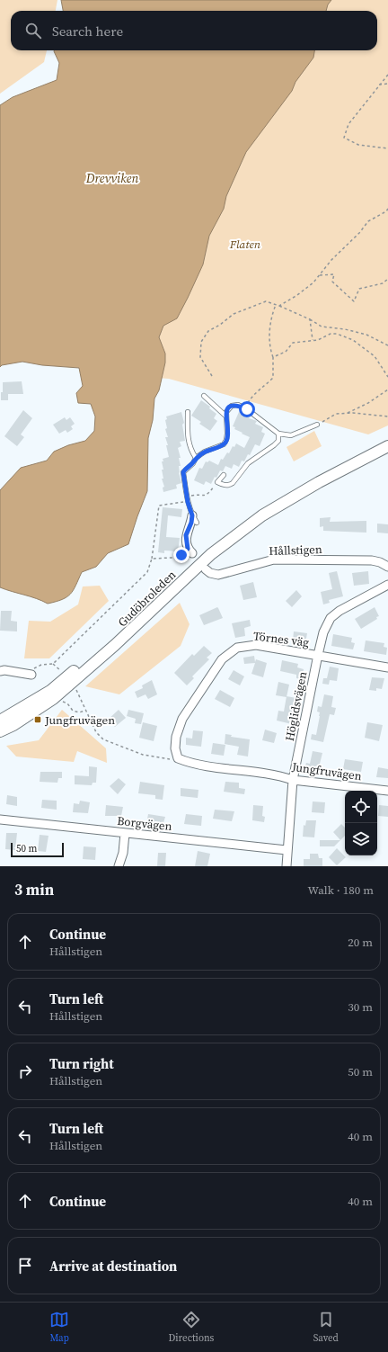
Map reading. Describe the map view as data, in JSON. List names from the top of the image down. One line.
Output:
{"streets":{"main road":["Gudöbroleden"],"street":["Hållstigen","Törnes väg","Höglidsvägen","Jungfruvägen","Borgvägen"]},"crossings":[["Törnes väg","Höglidsvägen"],["Törnes väg","Jungfruvägen"],["Höglidsvägen","Jungfruvägen"],["Höglidsvägen","Borgvägen"]],"water":["Drevviken"],"parks":["Flaten"],"places":{"transit":["Jungfruvägen"]},"scale_bar":"50 m","page":{"search":"Search here","scale":"50 m","heading":["3 min","Walk · 180 m"],"list":[["Continue","Hållstigen","20 m"],["Turn left","Hållstigen","30 m"],["Turn right","Hållstigen","50 m"],["Turn left","Hållstigen","40 m"],["Continue","40 m"],"Arrive at destination"],"nav":["Map","Directions","Saved"]}}
